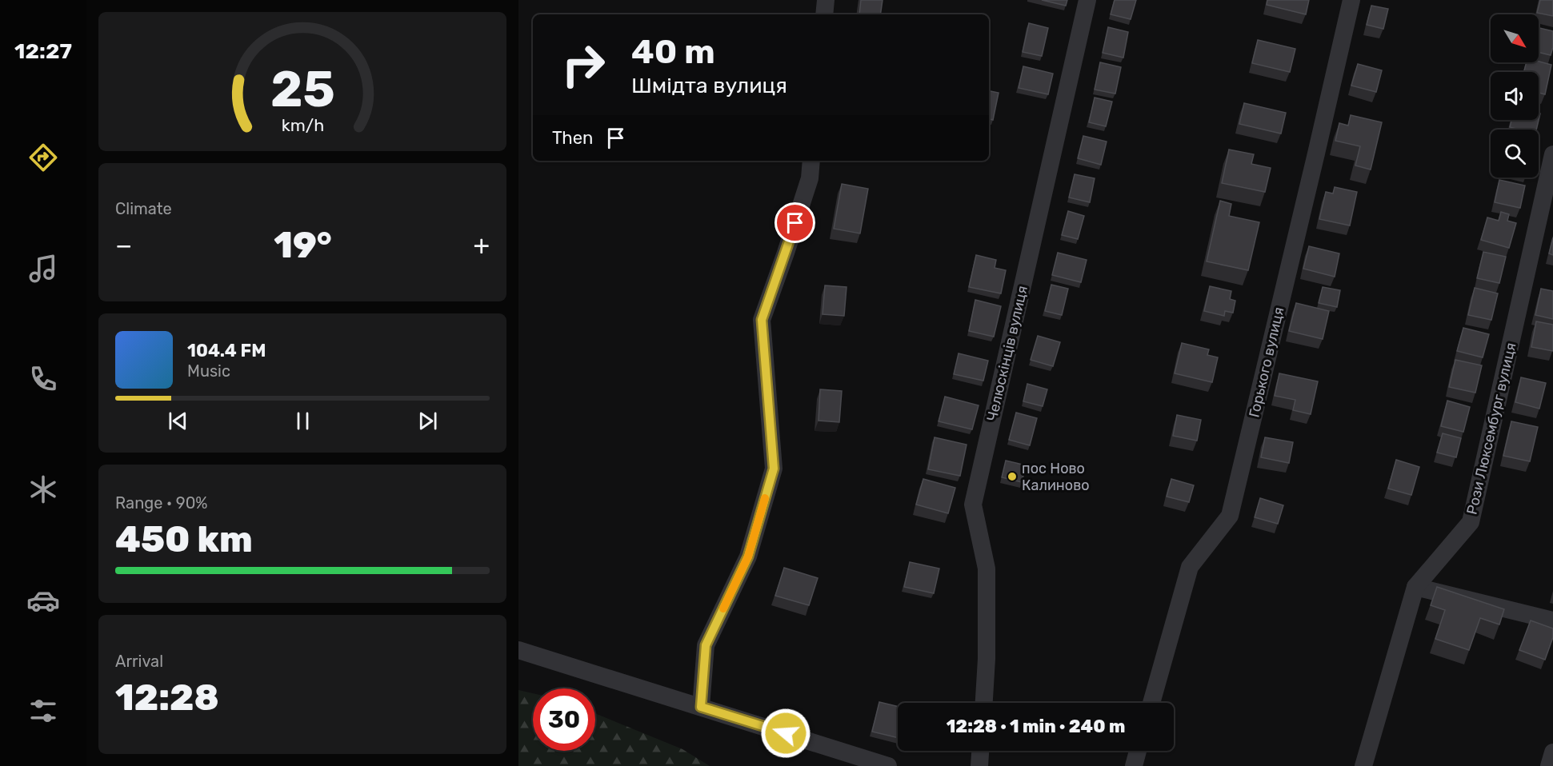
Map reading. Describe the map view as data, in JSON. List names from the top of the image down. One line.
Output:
{"streets":{"street":["Челюскінців вулиця","Горького вулиця","Рози Люксембург вулиця"]},"places":["пос Ново Калиново"],"north":"bottom right","page":{"tabs":"12:27","turn":["40 m","Шмідта вулиця"],"then":"Then","tile":["Climate",["Range · 90%","450 km"],["Arrival","12:28"]],"heat":["−","19°","+"],"song":["104.4 FM","Music"],"limit":"30","trip":"12:28 · 1 min · 240 m","gauge":["25","km/h"]}}
